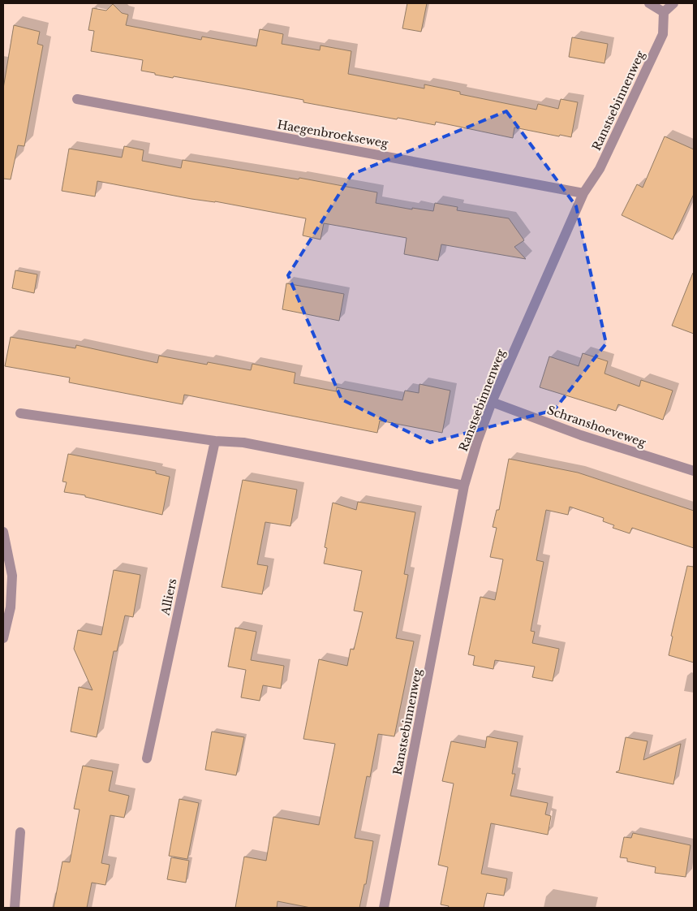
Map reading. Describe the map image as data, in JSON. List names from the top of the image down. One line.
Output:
{"streets":{"street":["Ranstsebinnenweg","Haegenbroekseweg","Schranshoeveweg","Alliers"]},"crossings":[["Ranstsebinnenweg","Haegenbroekseweg"],["Ranstsebinnenweg","Schranshoeveweg"]]}
